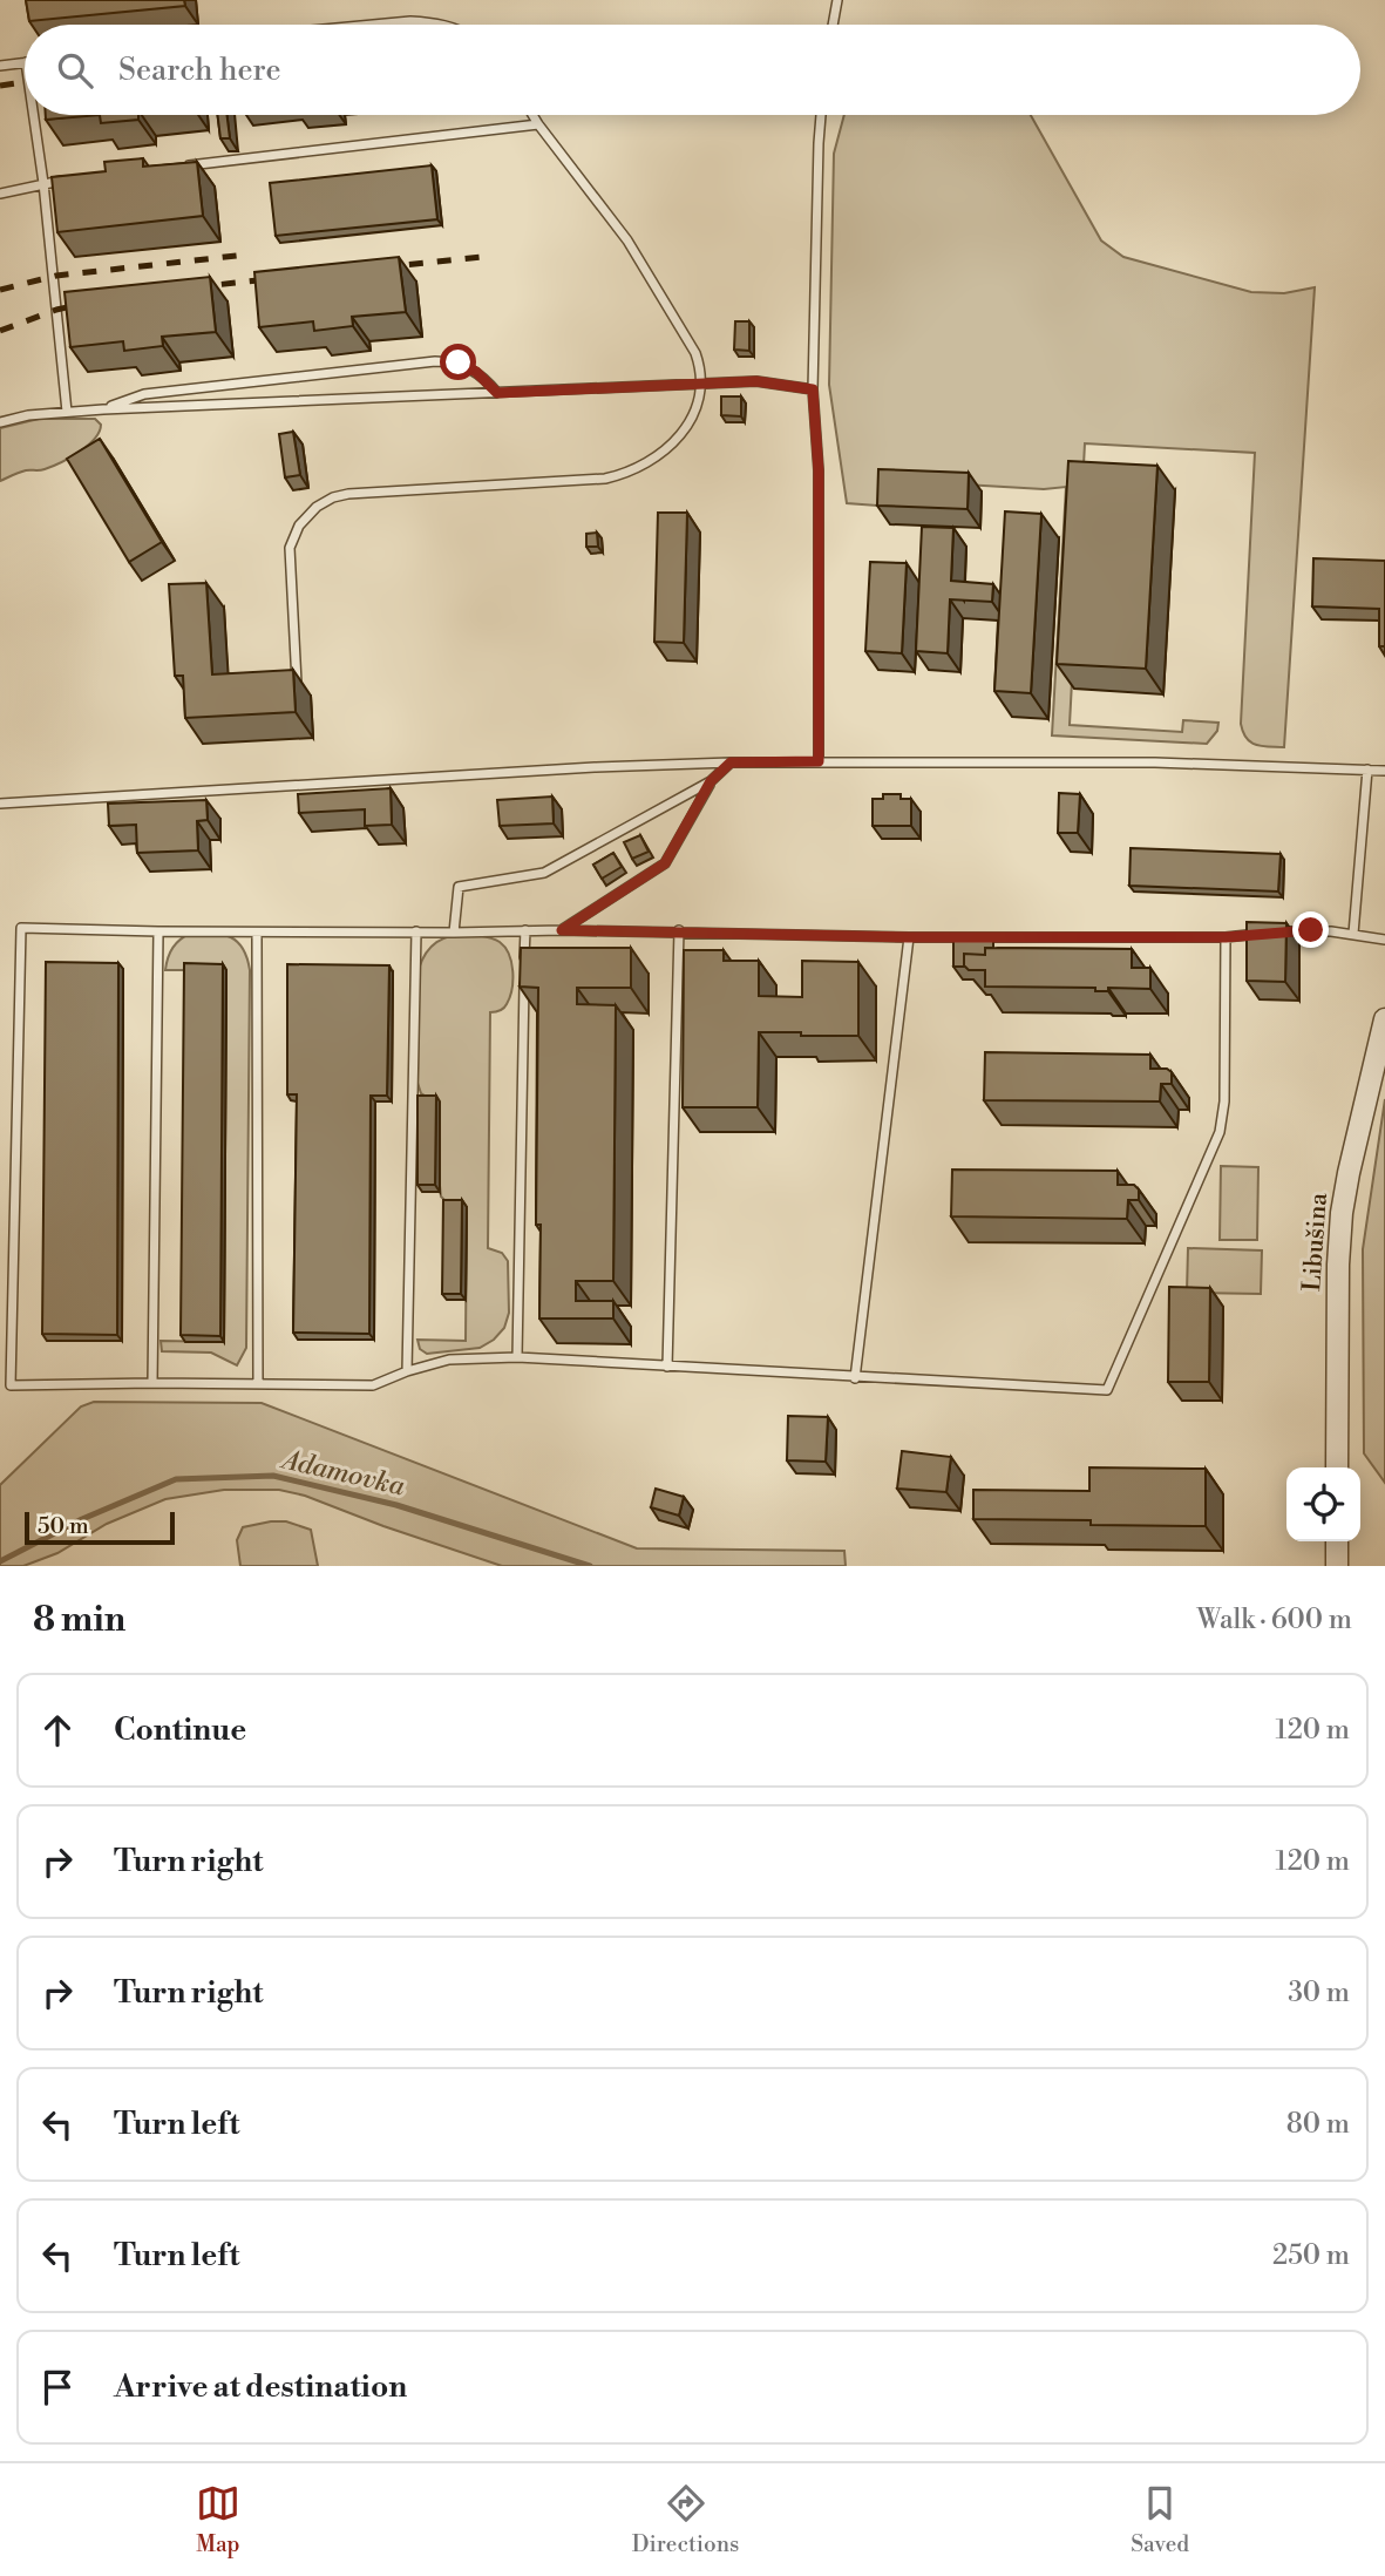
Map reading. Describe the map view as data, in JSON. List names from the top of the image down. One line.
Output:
{"streets":{"street":["Libušina"]},"water":["Adamovka"],"scale_bar":"50 m","page":{"search":"Search here","scale":"50 m","heading":["8 min","Walk · 600 m"],"list":[["Continue","120 m"],["Turn right","120 m"],["Turn right","30 m"],["Turn left","80 m"],["Turn left","250 m"],"Arrive at destination"],"nav":["Map","Directions","Saved"]}}
